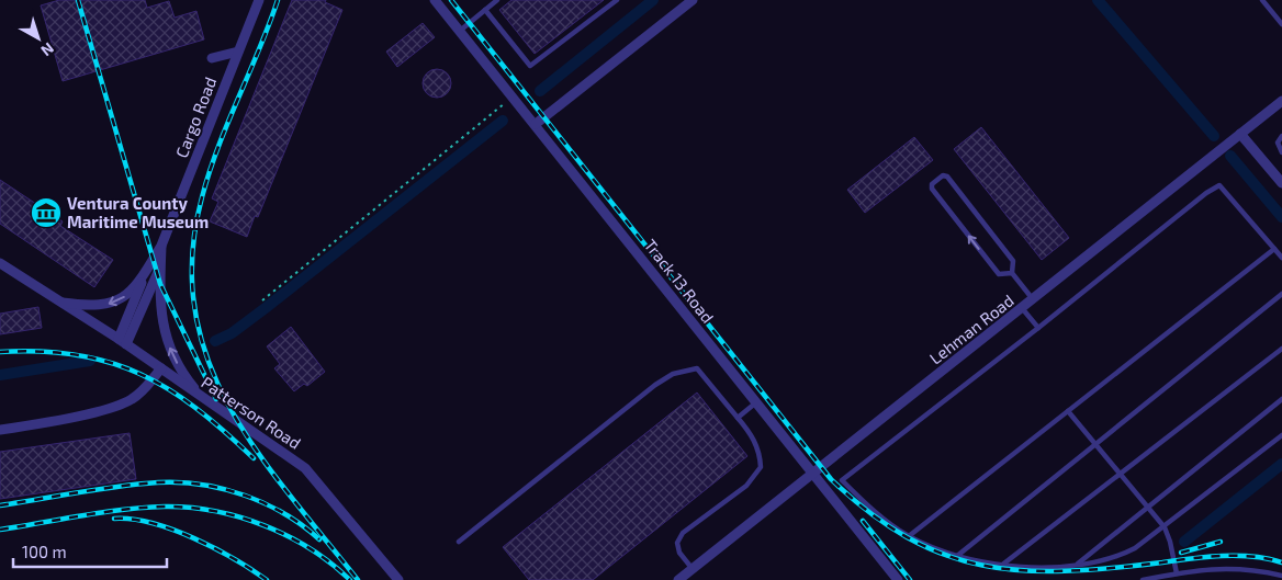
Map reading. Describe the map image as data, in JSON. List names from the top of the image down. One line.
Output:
{"streets":{"street":["Cargo Road","Track 13 Road","Lehman Road","Patterson Road"]},"crossings":[["Cargo Road","Patterson Road"],["Track 13 Road","Lehman Road"]],"places":{"museum":["Ventura County Maritime Museum"]},"scale_bar":"100 m","north":"bottom right"}
